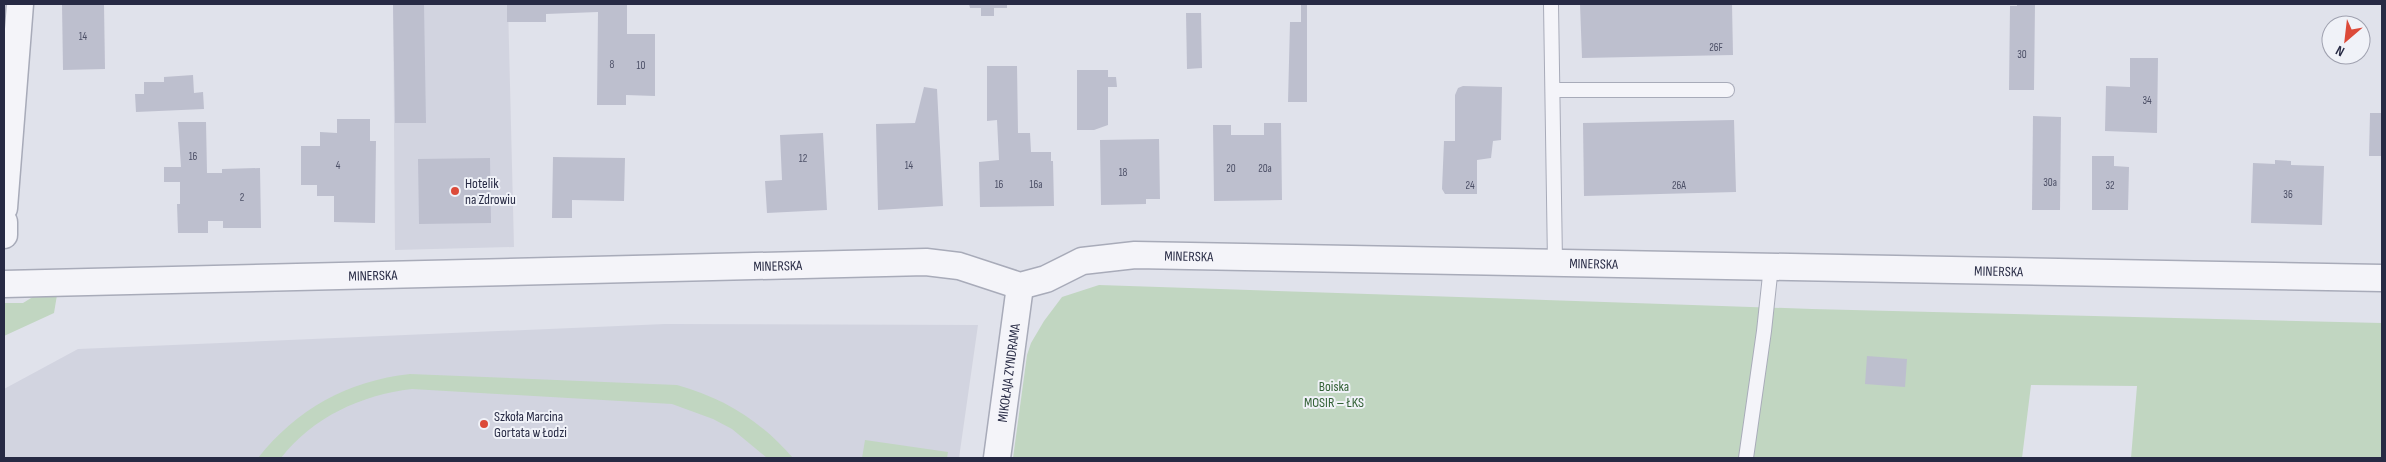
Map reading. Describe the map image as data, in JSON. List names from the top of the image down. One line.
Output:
{"streets":{"street":["MINERSKA","MIKOŁAJA ZYNDRAMA"]},"crossings":[["MINERSKA","MIKOŁAJA ZYNDRAMA"]],"parks":["Boiska MOSIR – ŁKS"],"places":["Hotelik na Zdrowiu","Szkoła Marcina Gortata w Łodzi"],"house_numbers":["14","26F","30","8","10","34","16","12","4","14","20","20a","18","30a","16","16a","24","26A","32","36","2"],"north":"bottom left"}
